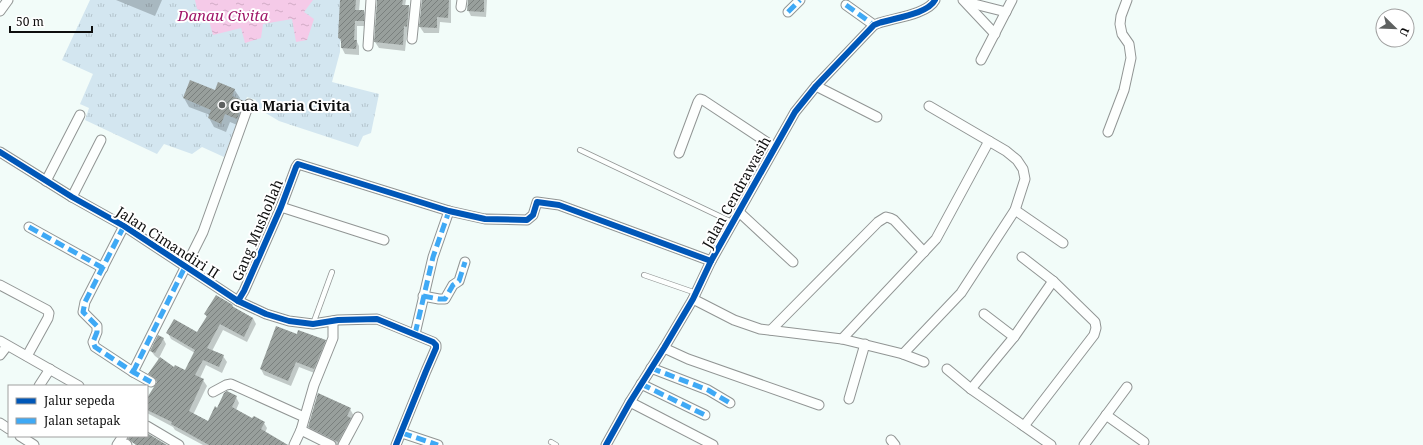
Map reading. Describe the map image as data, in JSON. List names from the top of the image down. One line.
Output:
{"streets":{"street":["Jalan Cendrawasih","Gang Mushollah","Jalan Cimandiri II"]},"crossings":[["Gang Mushollah","Jalan Cimandiri II"]],"water":["Danau Civita"],"places":["Gua Maria Civita"],"legend":["Jalur sepeda","Jalan setapak"],"scale_bar":"50 m","north":"bottom right"}
